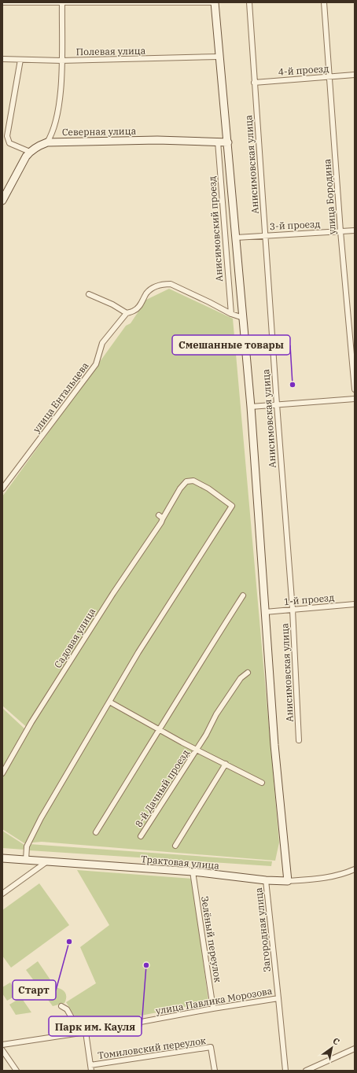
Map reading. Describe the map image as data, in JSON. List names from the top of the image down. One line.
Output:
{"streets":{"street":["Полевая улица","4-й проезд","Северная улица","Анисимовская улица","улица Бородина","3-й проезд","Анисимовский проезд","улица Ентальцева","1-й проезд","Садовая улица","8-й Дачный проезд","Трактовая улица","Загородная улица","Зелёный переулок","улица Павлика Морозова","Томиловский переулок"]},"crossings":[["4-й проезд","Анисимовская улица"],["4-й проезд","улица Бородина"],["Северная улица","Анисимовский проезд"],["Анисимовская улица","3-й проезд"],["Анисимовская улица","1-й проезд"],["улица Бородина","3-й проезд"],["Трактовая улица","Загородная улица"],["Трактовая улица","Зелёный переулок"],["Загородная улица","улица Павлика Морозова"],["Зелёный переулок","улица Павлика Морозова"]],"places":["Смешанные товары","Старт","Парк им. Кауля"],"north":"top right"}
